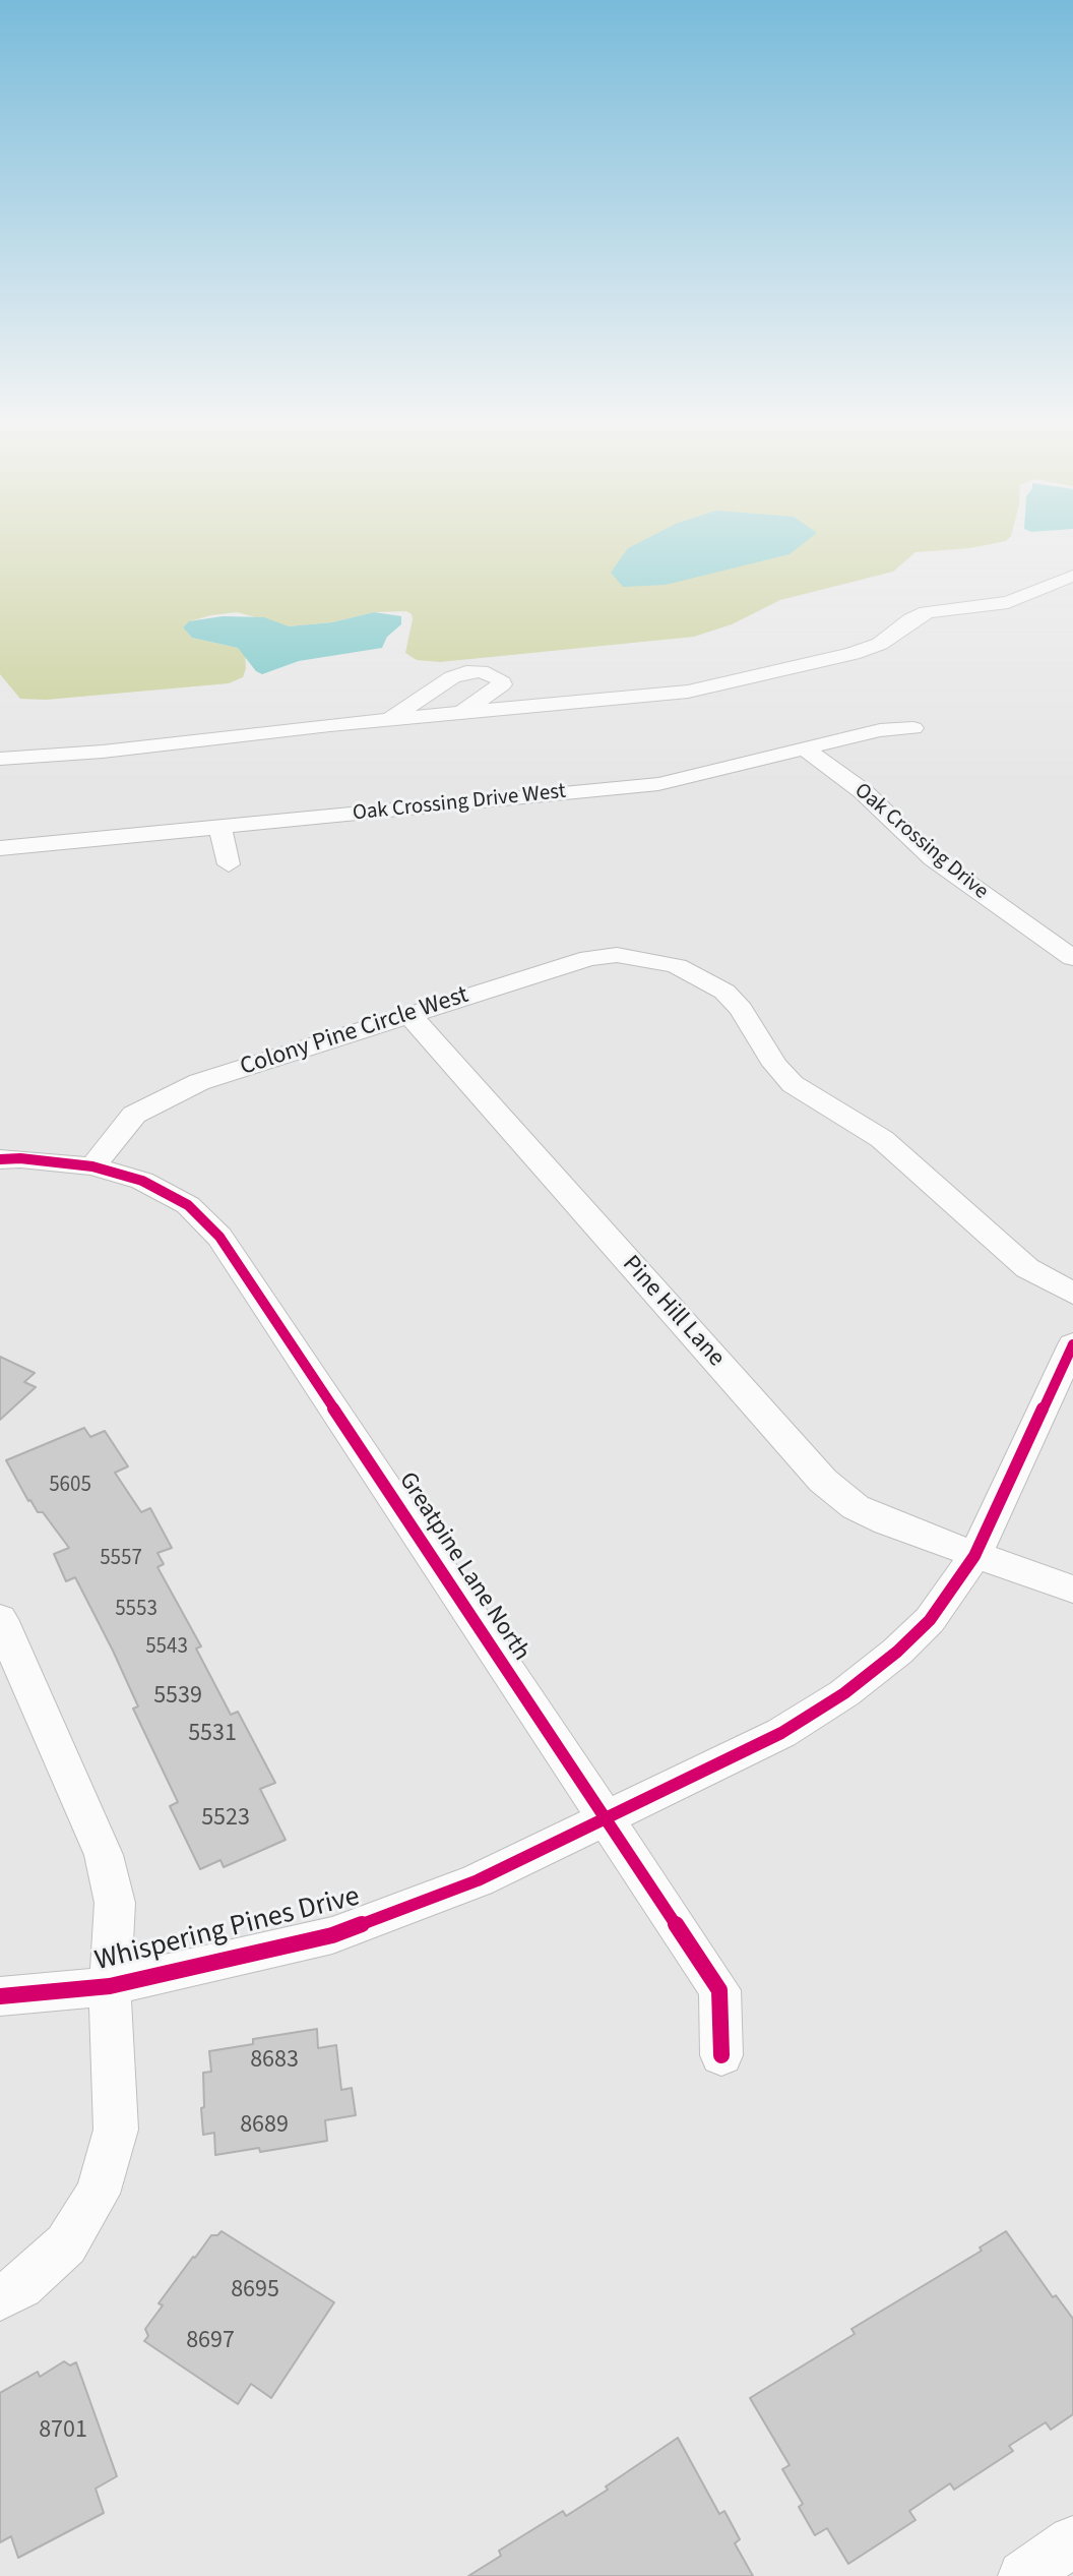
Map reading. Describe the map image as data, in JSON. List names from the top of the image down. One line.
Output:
{"streets":{"street":["Oak Crossing Drive West","Oak Crossing Drive","Colony Pine Circle West","Pine Hill Lane","Greatpine Lane North","Whispering Pines Drive"]},"crossings":[["Oak Crossing Drive West","Oak Crossing Drive"],["Colony Pine Circle West","Pine Hill Lane"],["Colony Pine Circle West","Greatpine Lane North"],["Pine Hill Lane","Whispering Pines Drive"],["Greatpine Lane North","Whispering Pines Drive"]],"house_numbers":["5605","5557","5553","5543","5539","5531","5523","8683","8689","8695","8697","8701"]}
